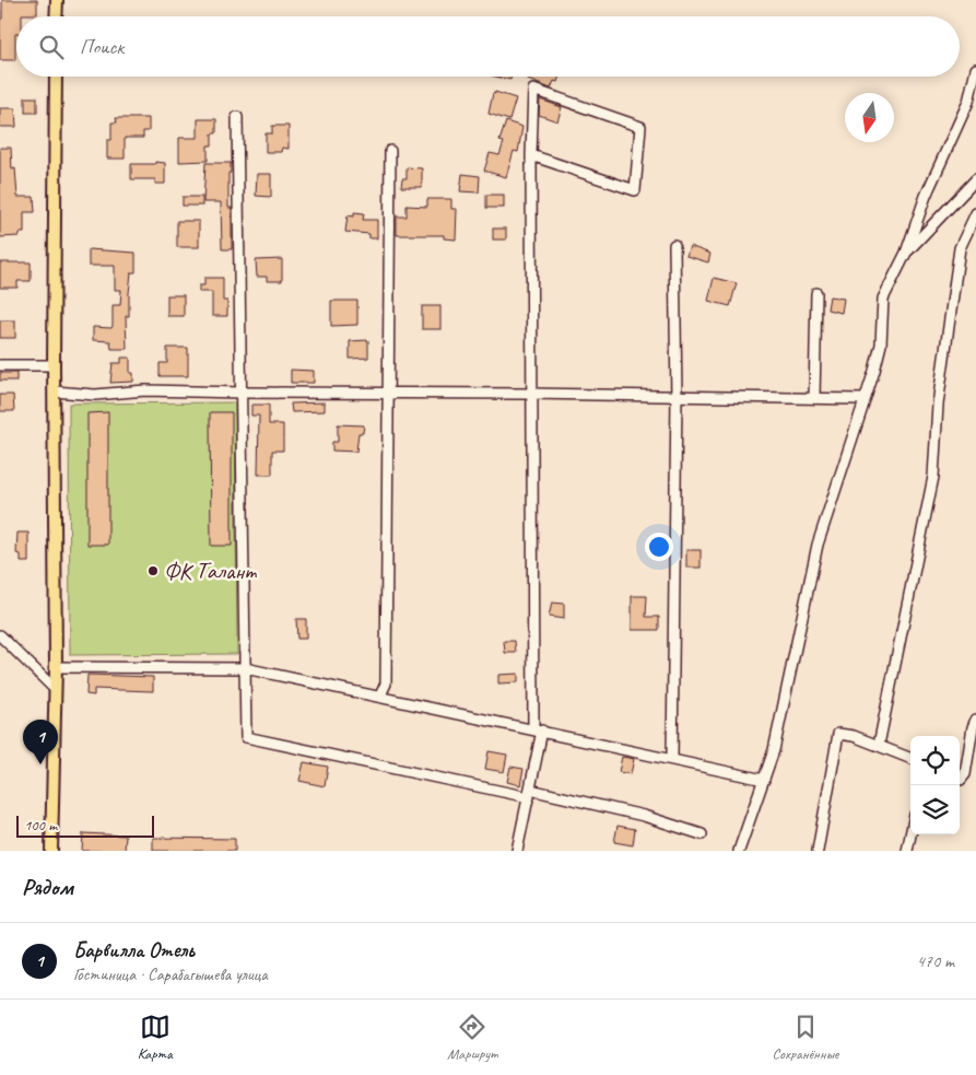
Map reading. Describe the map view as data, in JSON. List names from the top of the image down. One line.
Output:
{"places":["ФК Талант"],"scale_bar":"100 m","north":"bottom","page":{"search":"Поиск","pins":"1","scale":"100 m","heading":"Рядом","list":[{"mark":"1","name":"Барвилла Отель","note":"Гостиница · Сарабагышева улица","value":"470 m"}],"nav":["Карта","Маршрут","Сохранённые"]}}
